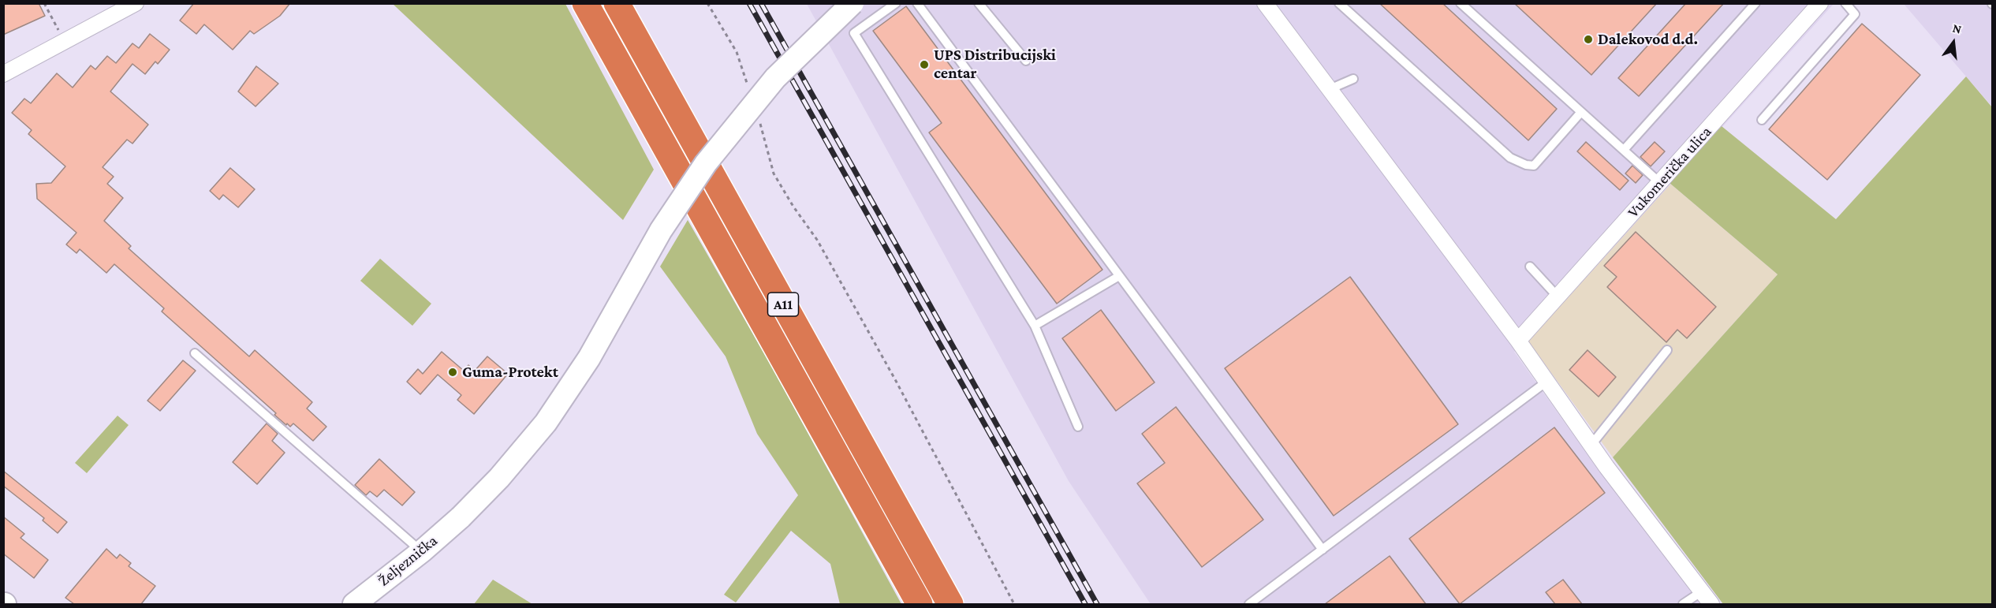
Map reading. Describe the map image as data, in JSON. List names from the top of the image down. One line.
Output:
{"streets":{"highway":["A11"],"main road":["Željeznička"],"street":["Vukomerička ulica"]},"places":["Dalekovod d.d.","UPS Distribucijski centar","Guma-Protekt"],"north":"top"}
